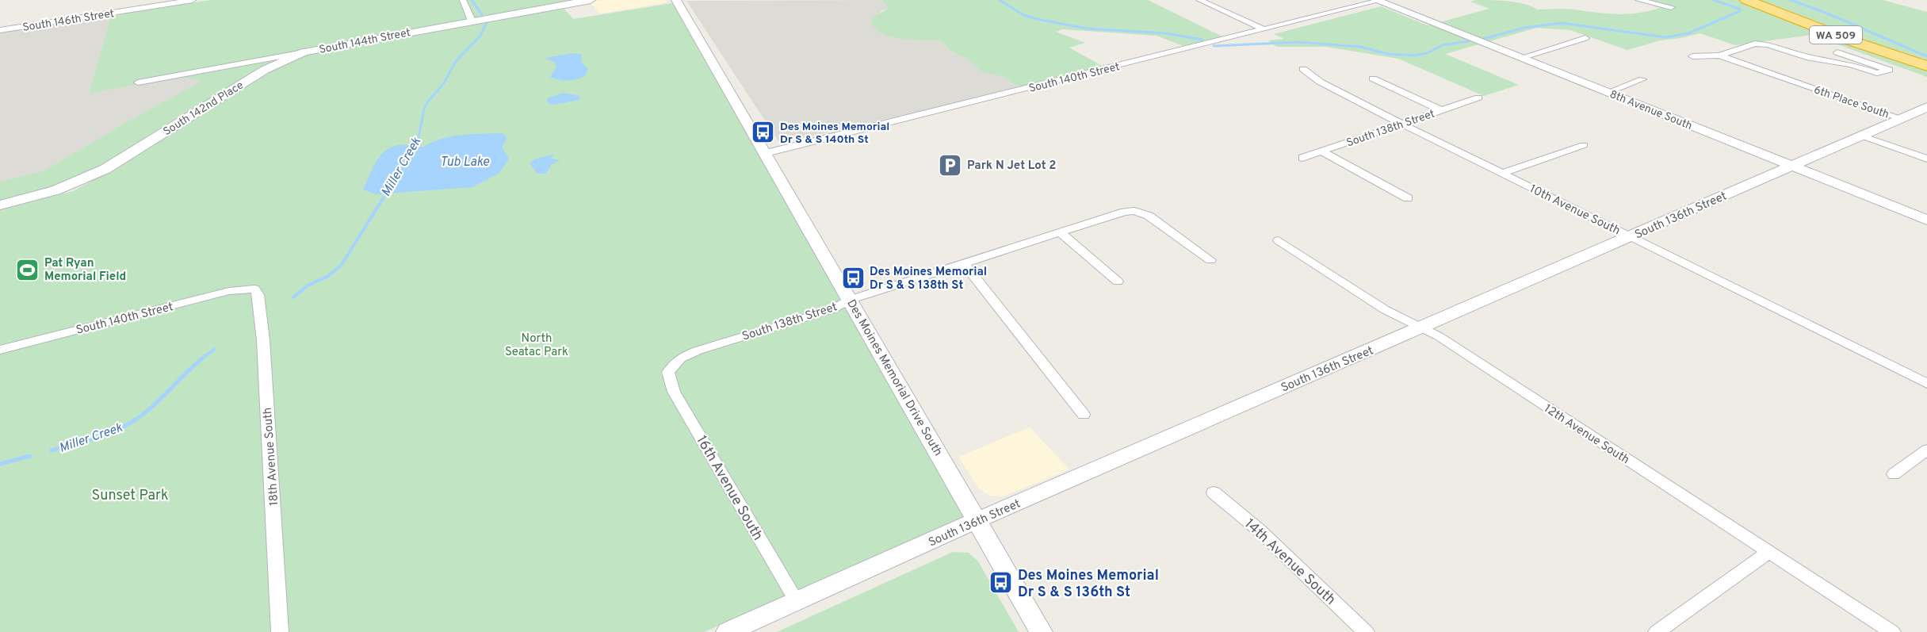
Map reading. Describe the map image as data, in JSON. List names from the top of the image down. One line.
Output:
{"streets":{"highway":["WA 509"],"street":["South 146th Street","South 144th Street","South 140th Street","6th Place South","South 142nd Place","8th Avenue South","South 138th Street","10th Avenue South","South 136th Street","Des Moines Memorial Drive South","12th Avenue South","18th Avenue South","16th Avenue South","14th Avenue South"]},"crossings":[["South 144th Street","South 142nd Place"],["South 140th Street","8th Avenue South"],["South 140th Street","Des Moines Memorial Drive South"],["South 140th Street","18th Avenue South"],["6th Place South","South 136th Street"],["8th Avenue South","South 136th Street"],["South 138th Street","10th Avenue South"],["South 138th Street","Des Moines Memorial Drive South"],["South 138th Street","16th Avenue South"],["10th Avenue South","South 136th Street"],["South 136th Street","Des Moines Memorial Drive South"],["South 136th Street","12th Avenue South"],["South 136th Street","16th Avenue South"]],"water":["Tub Lake","Miller Creek"],"parks":["North Seatac Park","Sunset Park"],"places":{"bus stop":["Des Moines Memorial Dr S & S 140th St","Des Moines Memorial Dr S & S 138th St","Des Moines Memorial Dr S & S 136th St"],"parking":["Park N Jet Lot 2"],"sports":["Pat Ryan Memorial Field"]}}
